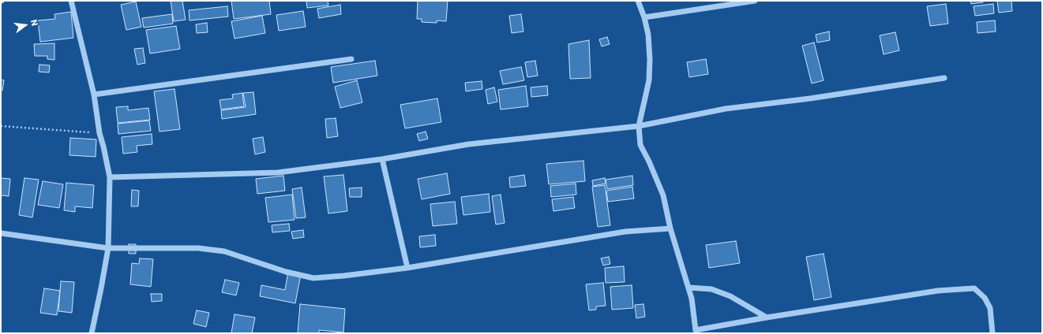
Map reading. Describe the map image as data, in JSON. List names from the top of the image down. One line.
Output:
{"north":"right"}
